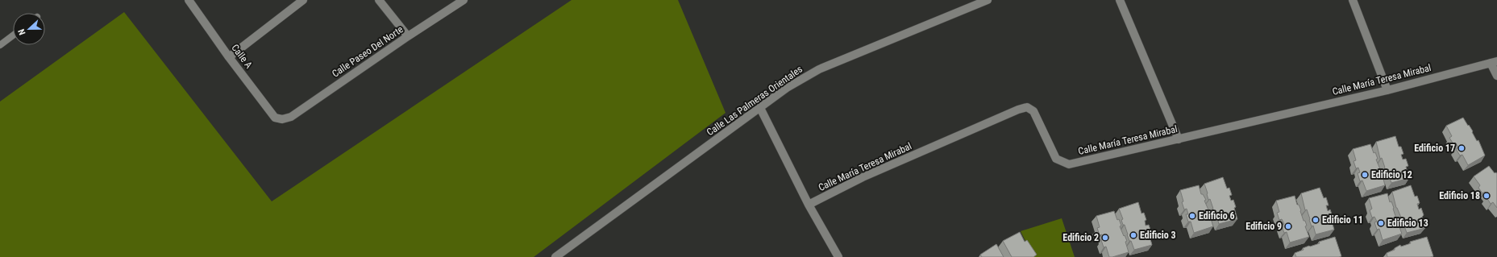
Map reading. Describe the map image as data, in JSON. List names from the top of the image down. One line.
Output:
{"streets":{"street":["Calle Paseo Del Norte","Calle A","Calle María Teresa Mirabal","Calle Las Palmeras Orientales"]},"crossings":[["Calle Paseo Del Norte","Calle A"]],"places":["Edificio 17","Edificio 12","Edificio 18","Edificio 6","Edificio 11","Edificio 13","Edificio 9","Edificio 3","Edificio 2"],"north":"left"}
